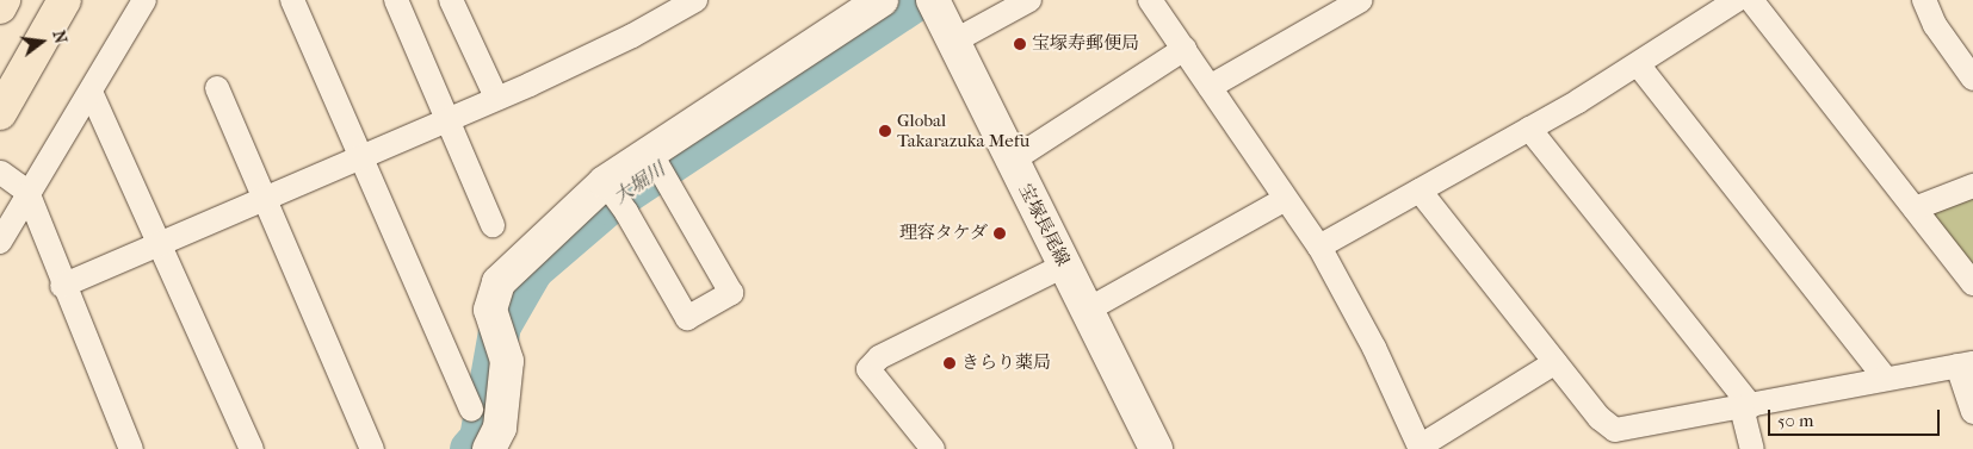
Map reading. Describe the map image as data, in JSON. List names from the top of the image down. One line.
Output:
{"streets":{"street":["宝塚長尾線"]},"water":["大堀川"],"places":["宝塚寿郵便局","Global Takarazuka Mefu","理容タケダ","きらり薬局"],"scale_bar":"50 m","north":"right"}
